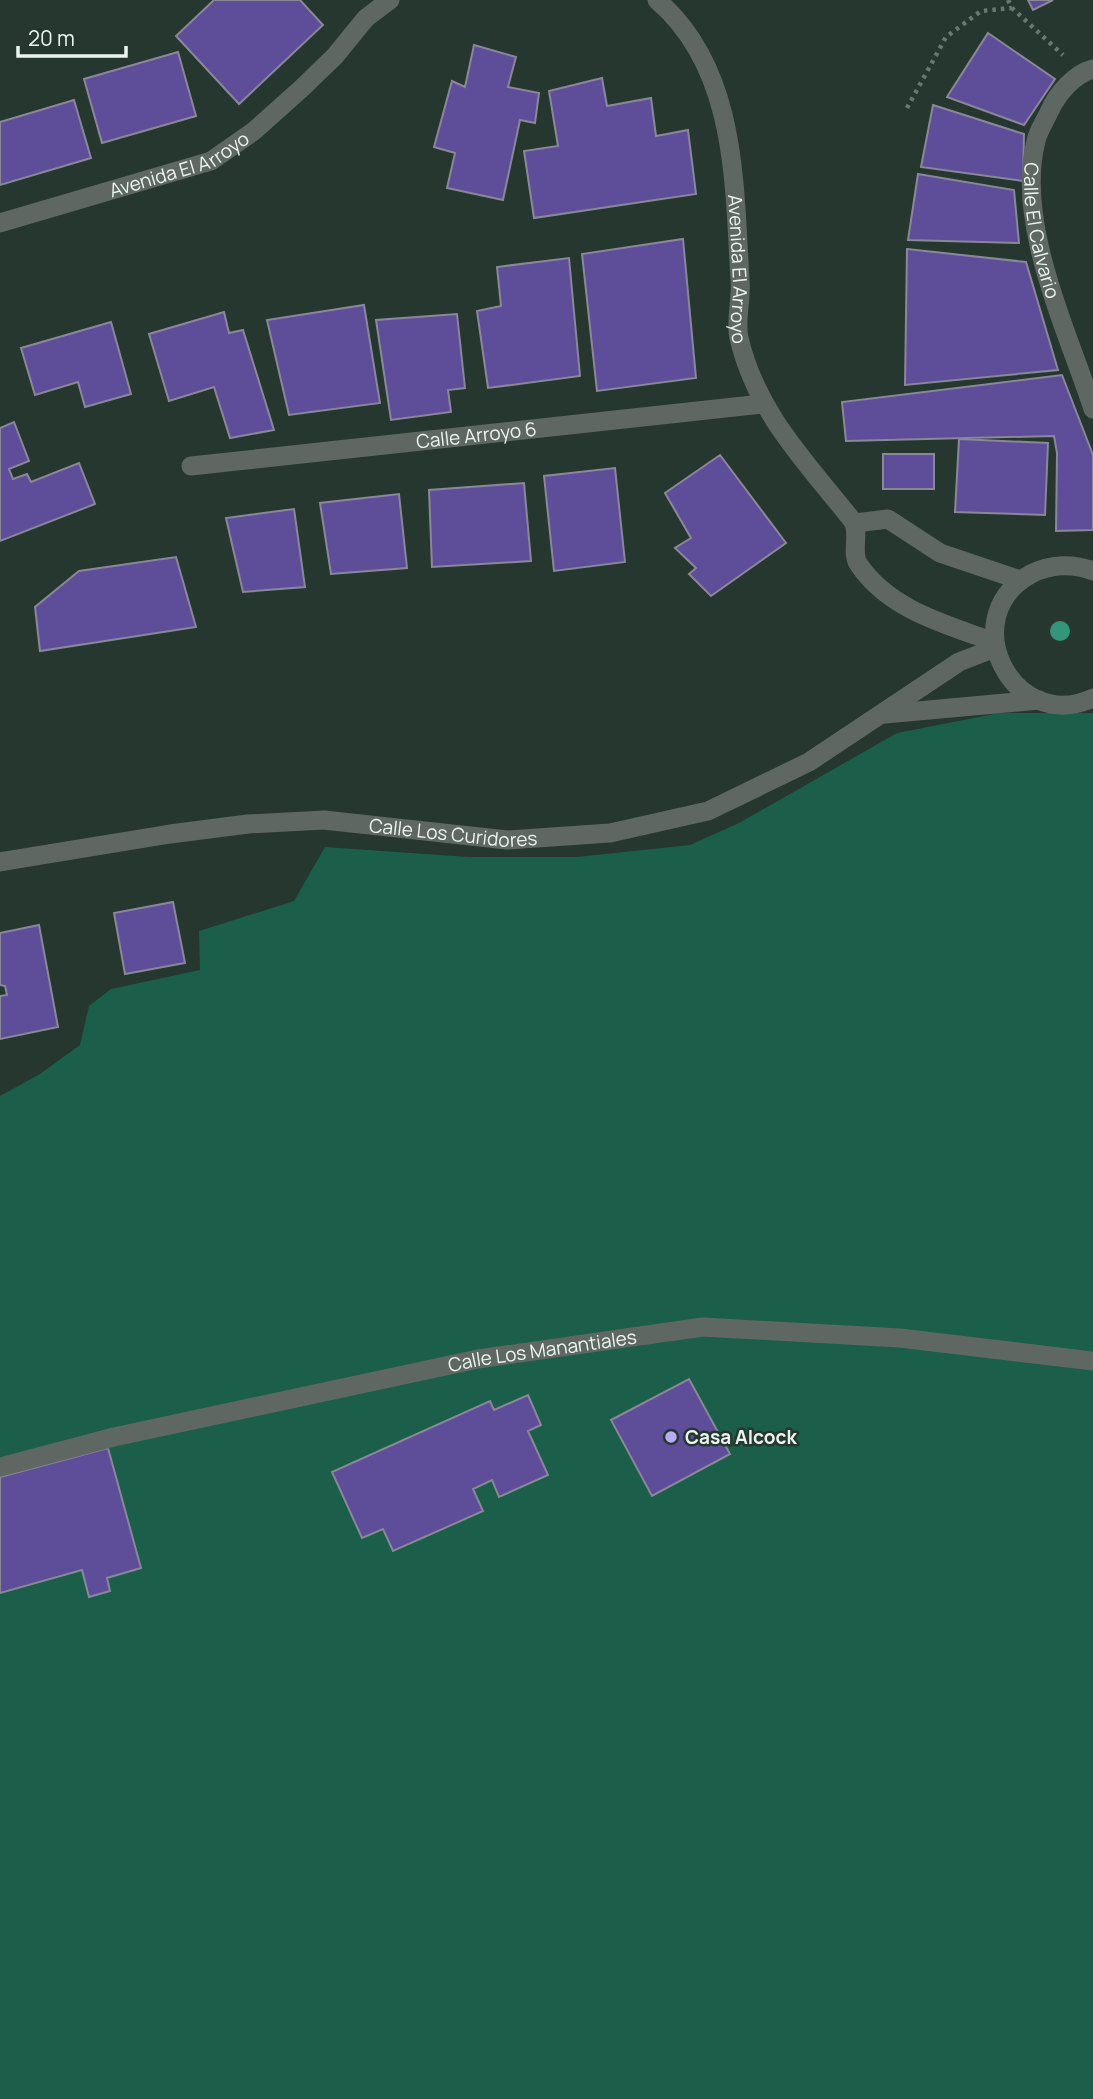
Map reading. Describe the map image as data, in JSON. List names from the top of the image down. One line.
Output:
{"streets":{"street":["Avenida El Arroyo","Calle El Calvario","Calle Arroyo 6","Calle Los Curidores","Calle Los Manantiales"]},"crossings":[["Avenida El Arroyo","Calle Arroyo 6"]],"places":["Casa Alcock"],"scale_bar":"20 m"}
